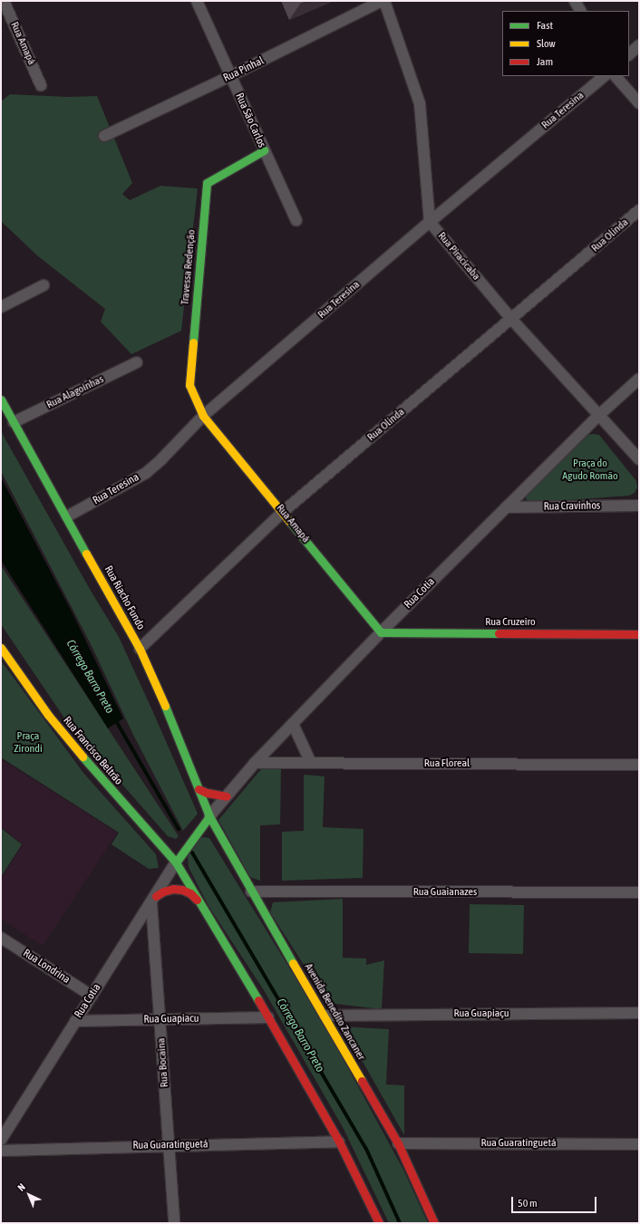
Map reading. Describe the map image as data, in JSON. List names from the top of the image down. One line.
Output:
{"streets":{"main road":["Rua Amapá","Travessa Redenção","Rua Riacho Fundo","Rua Cruzeiro","Rua Francisco Beltrão","Avenida Benedito Zancaner"],"street":["Rua Pinhal","Rua Teresina","Rua São Carlos","Rua Olinda","Rua Piracicaba","Rua Alagoinhas","Rua Cravinhos","Rua Cotia","Rua Floreal","Rua Guaianazes","Rua Londrina","Rua Guapiaçu","Rua Guapiacu","Rua Bocaina","Rua Guaratinguetá"]},"crossings":[["Rua Amapá","Rua Teresina"],["Rua Amapá","Rua Olinda"],["Rua Amapá","Travessa Redenção"],["Rua Amapá","Rua Cotia"],["Rua Amapá","Rua Cruzeiro"],["Rua Pinhal","Rua São Carlos"],["Rua Pinhal","Rua Piracicaba"],["Rua Teresina","Rua Piracicaba"],["Rua Teresina","Travessa Redenção"],["Rua Teresina","Rua Riacho Fundo"],["Rua São Carlos","Travessa Redenção"],["Rua Olinda","Rua Piracicaba"],["Rua Olinda","Rua Riacho Fundo"],["Rua Piracicaba","Rua Cotia"],["Rua Alagoinhas","Rua Riacho Fundo"],["Rua Cravinhos","Rua Cotia"],["Rua Cotia","Rua Riacho Fundo"],["Rua Cotia","Rua Cruzeiro"],["Rua Cotia","Rua Francisco Beltrão"],["Rua Cotia","Rua Floreal"],["Rua Cotia","Rua Londrina"],["Rua Cotia","Avenida Benedito Zancaner"],["Rua Cotia","Rua Guapiacu"],["Rua Cotia","Rua Bocaina"],["Rua Riacho Fundo","Avenida Benedito Zancaner"],["Rua Guaianazes","Avenida Benedito Zancaner"],["Avenida Benedito Zancaner","Rua Guapiaçu"],["Avenida Benedito Zancaner","Rua Guaratinguetá"],["Rua Guapiacu","Rua Bocaina"],["Rua Bocaina","Rua Guaratinguetá"]],"water":["Córrego Barro Preto"],"parks":["Praça do Agudo Romão","Praça Zirondi"],"legend":["Fast","Slow","Jam"],"scale_bar":"50 m","north":"top left"}
